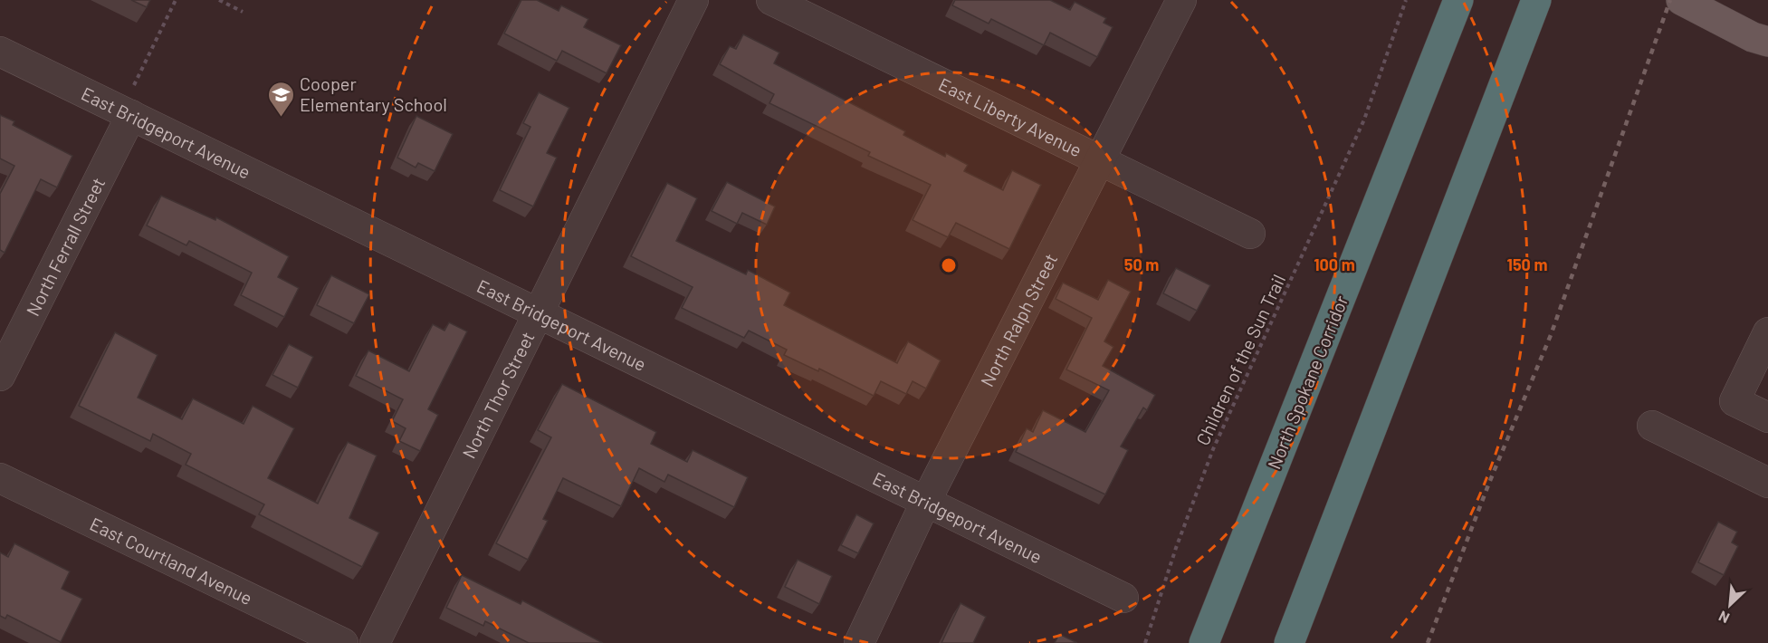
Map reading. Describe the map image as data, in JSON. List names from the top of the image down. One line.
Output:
{"streets":{"highway":["North Spokane Corridor"],"street":["East Liberty Avenue","East Bridgeport Avenue","North Ferrall Street","North Ralph Street","North Thor Street","East Courtland Avenue"],"path":["Children of the Sun Trail"]},"crossings":[["East Liberty Avenue","North Ralph Street"],["East Bridgeport Avenue","North Ferrall Street"],["East Bridgeport Avenue","North Ralph Street"],["East Bridgeport Avenue","North Thor Street"]],"places":{"school or university":["Cooper Elementary School"]},"north":"bottom left","rings":["50 m","100 m","150 m"]}
